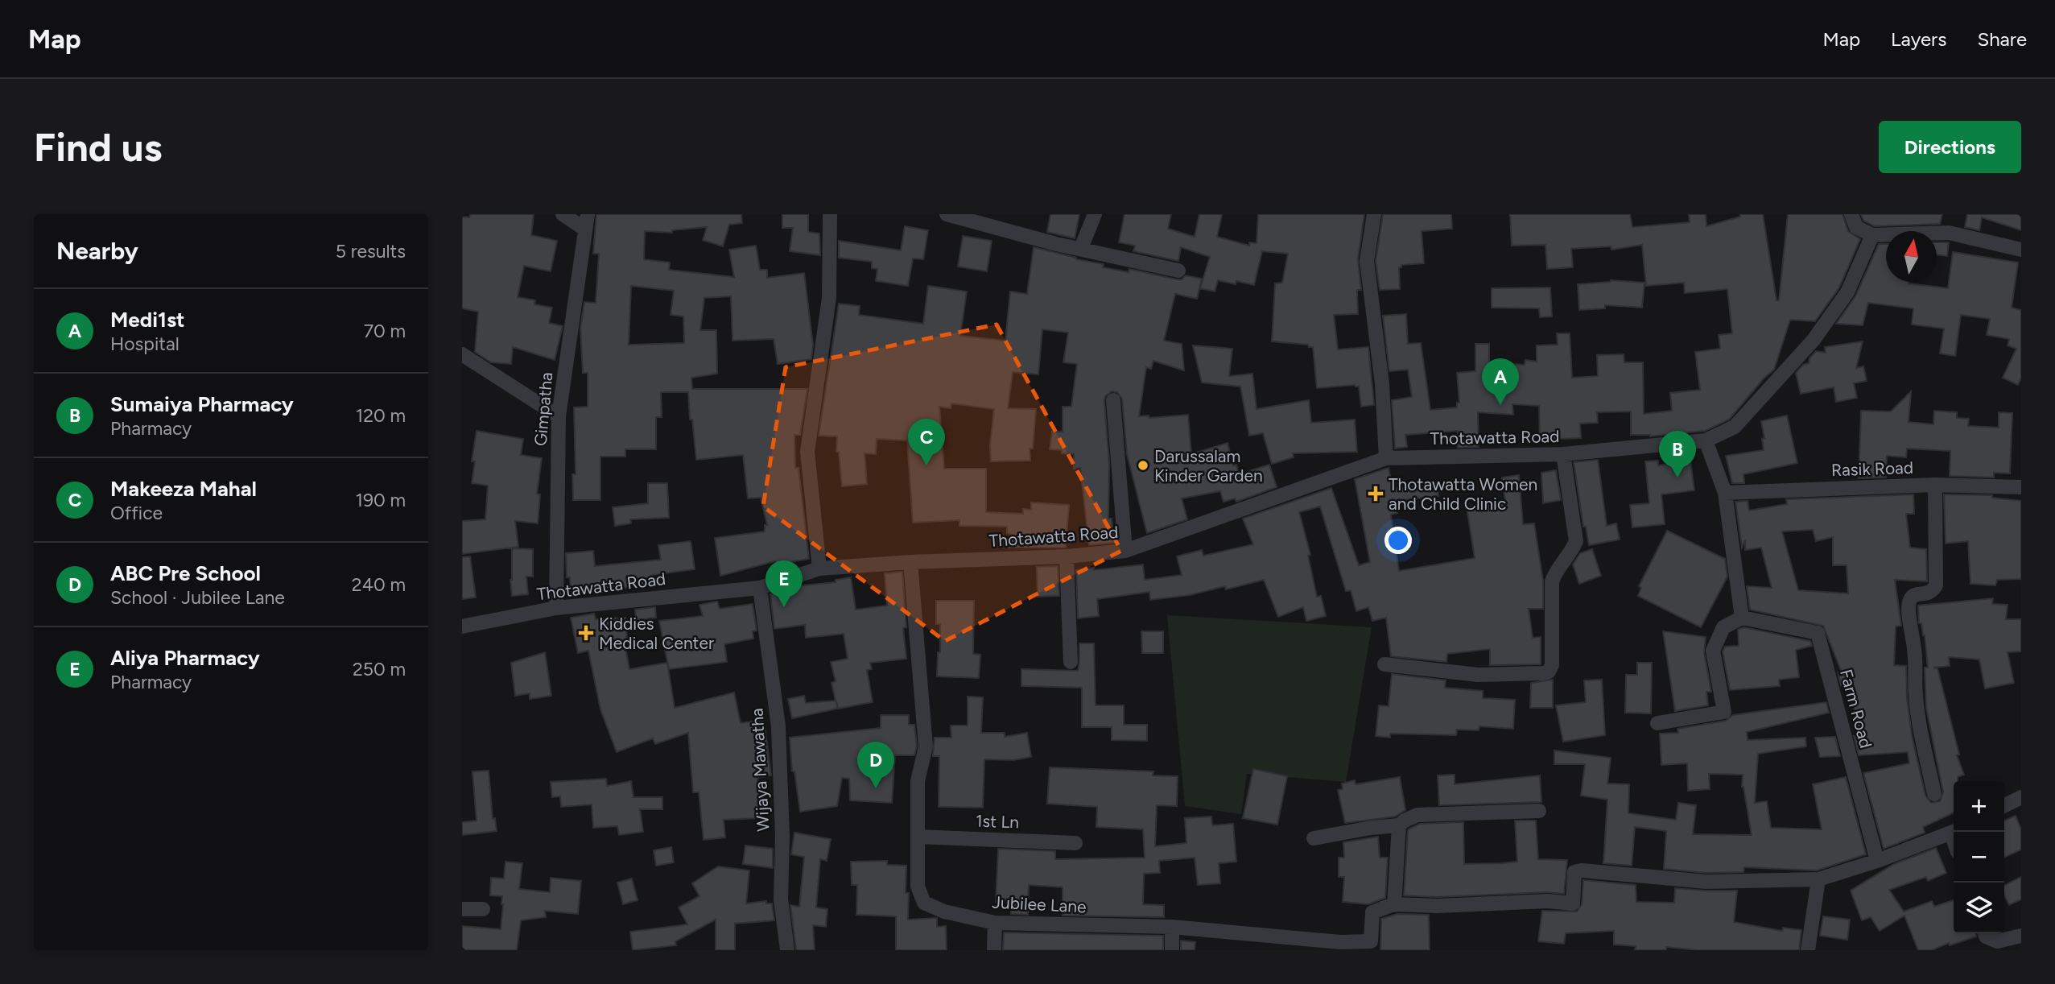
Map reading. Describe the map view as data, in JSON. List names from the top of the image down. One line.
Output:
{"streets":{"street":["Gimpatha","Thotawatta Road","Rasik Road","Farm Road","Wijaya Mawatha","1st Ln","Jubilee Lane"]},"crossings":[["Gimpatha","Thotawatta Road"],["Thotawatta Road","Wijaya Mawatha"],["Thotawatta Road","Jubilee Lane"],["1st Ln","Jubilee Lane"]],"places":{"other":["Darussalam Kinder Garden"],"health":["Thotawatta Women and Child Clinic","Kiddies Medical Center"]},"north":"top","page":{"header":"Map","nav":["Map","Layers","Share"],"buttons":"Directions","title":"Find us","heading":["Nearby","5 results"],"list":[{"mark":"A","name":"Medi1st","note":"Hospital","value":"70 m"},{"mark":"B","name":"Sumaiya Pharmacy","note":"Pharmacy","value":"120 m"},{"mark":"C","name":"Makeeza Mahal","note":"Office","value":"190 m"},{"mark":"D","name":"ABC Pre School","note":"School · Jubilee Lane","value":"240 m"},{"mark":"E","name":"Aliya Pharmacy","note":"Pharmacy","value":"250 m"}],"pins":["A","C","B","E","D"],"map_buttons":["+","−"]}}
